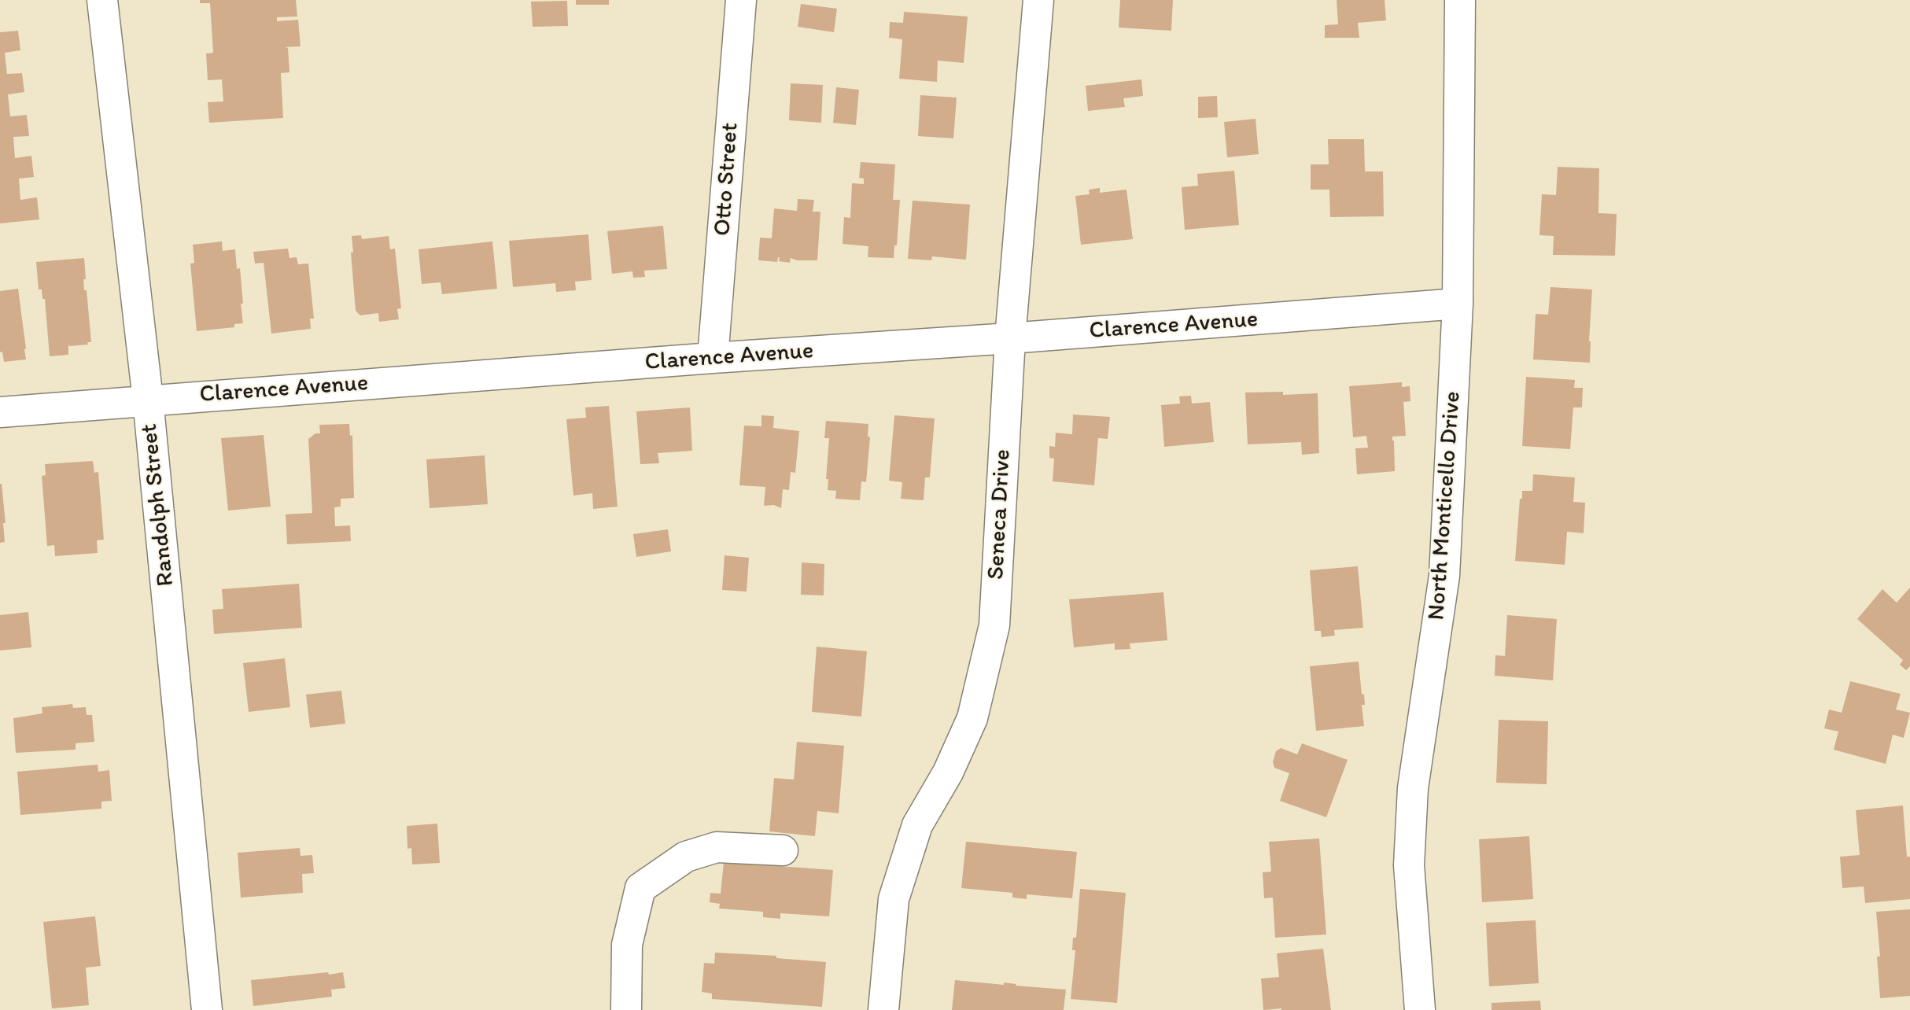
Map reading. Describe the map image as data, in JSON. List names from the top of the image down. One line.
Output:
{"streets":{"street":["Otto Street","Clarence Avenue","Randolph Street","North Monticello Drive","Seneca Drive"]},"crossings":[["Otto Street","Clarence Avenue"],["Clarence Avenue","Randolph Street"],["Clarence Avenue","North Monticello Drive"],["Clarence Avenue","Seneca Drive"]]}
